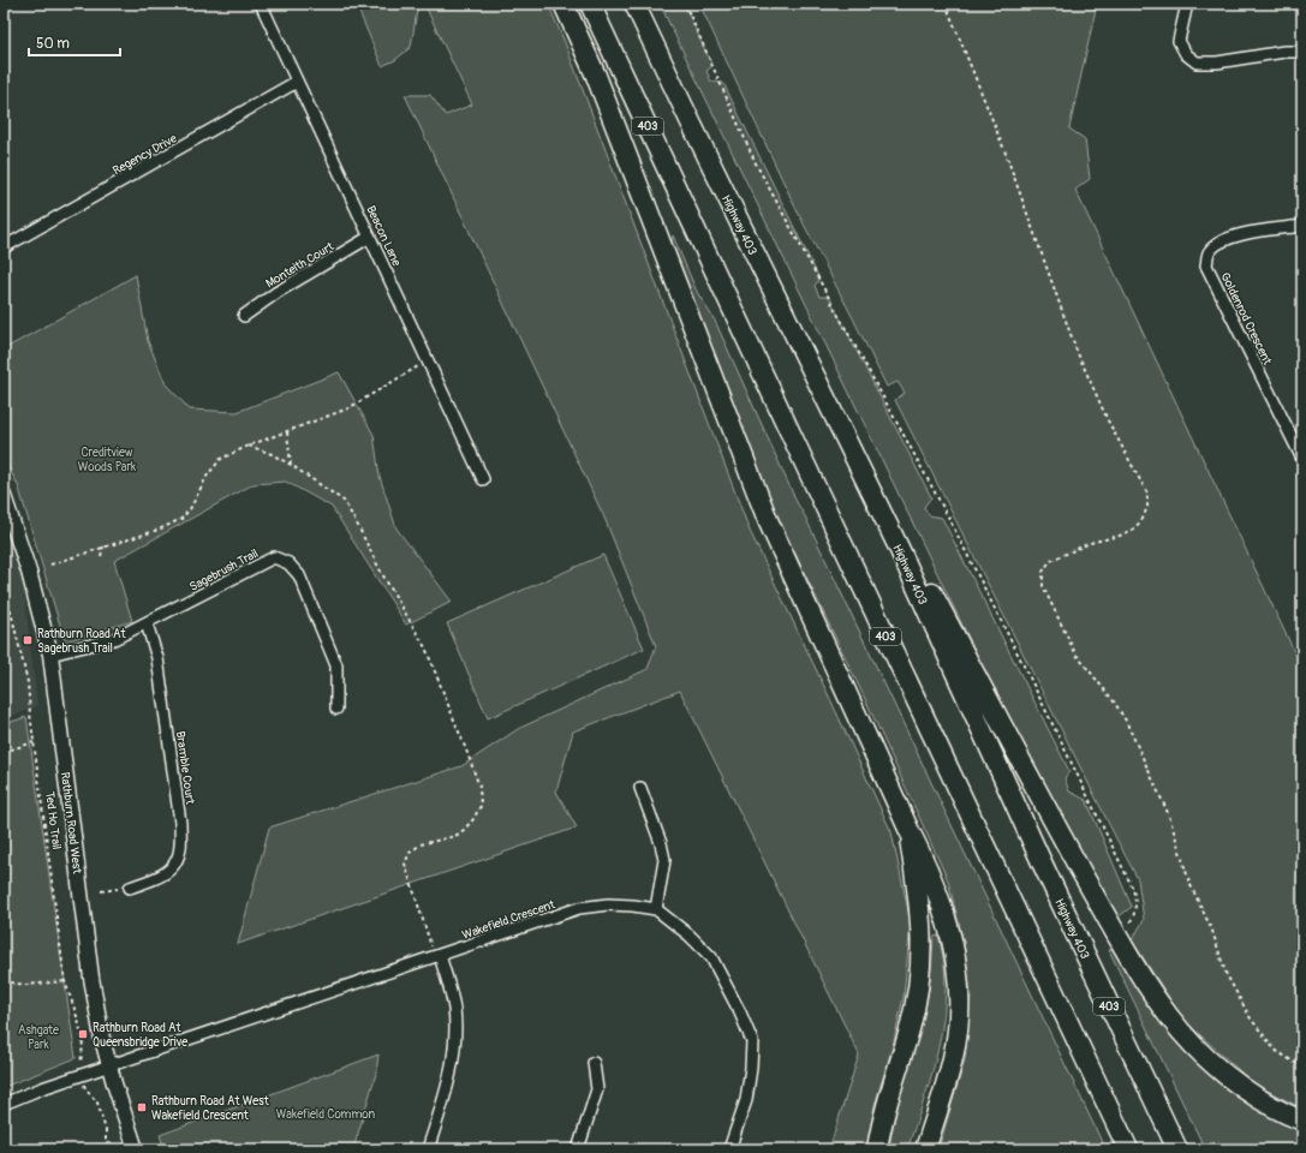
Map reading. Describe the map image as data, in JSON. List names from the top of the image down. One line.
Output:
{"streets":{"highway":["403","Highway 403"],"street":["Regency Drive","Beacon Lane","Monteith Court","Goldenrod Crescent","Sagebrush Trail","Bramble Court","Rathburn Road West","Wakefield Crescent"],"path":["Ted Ho Trail"]},"crossings":[["Regency Drive","Beacon Lane"],["Beacon Lane","Monteith Court"],["Sagebrush Trail","Bramble Court"],["Sagebrush Trail","Rathburn Road West"],["Rathburn Road West","Wakefield Crescent"]],"parks":["Creditview Woods Park","Ashgate Park","Wakefield Common"],"places":{"transit":["Rathburn Road At Sagebrush Trail","Rathburn Road At Queensbridge Drive","Rathburn Road At West Wakefield Crescent"]},"scale_bar":"50 m"}
